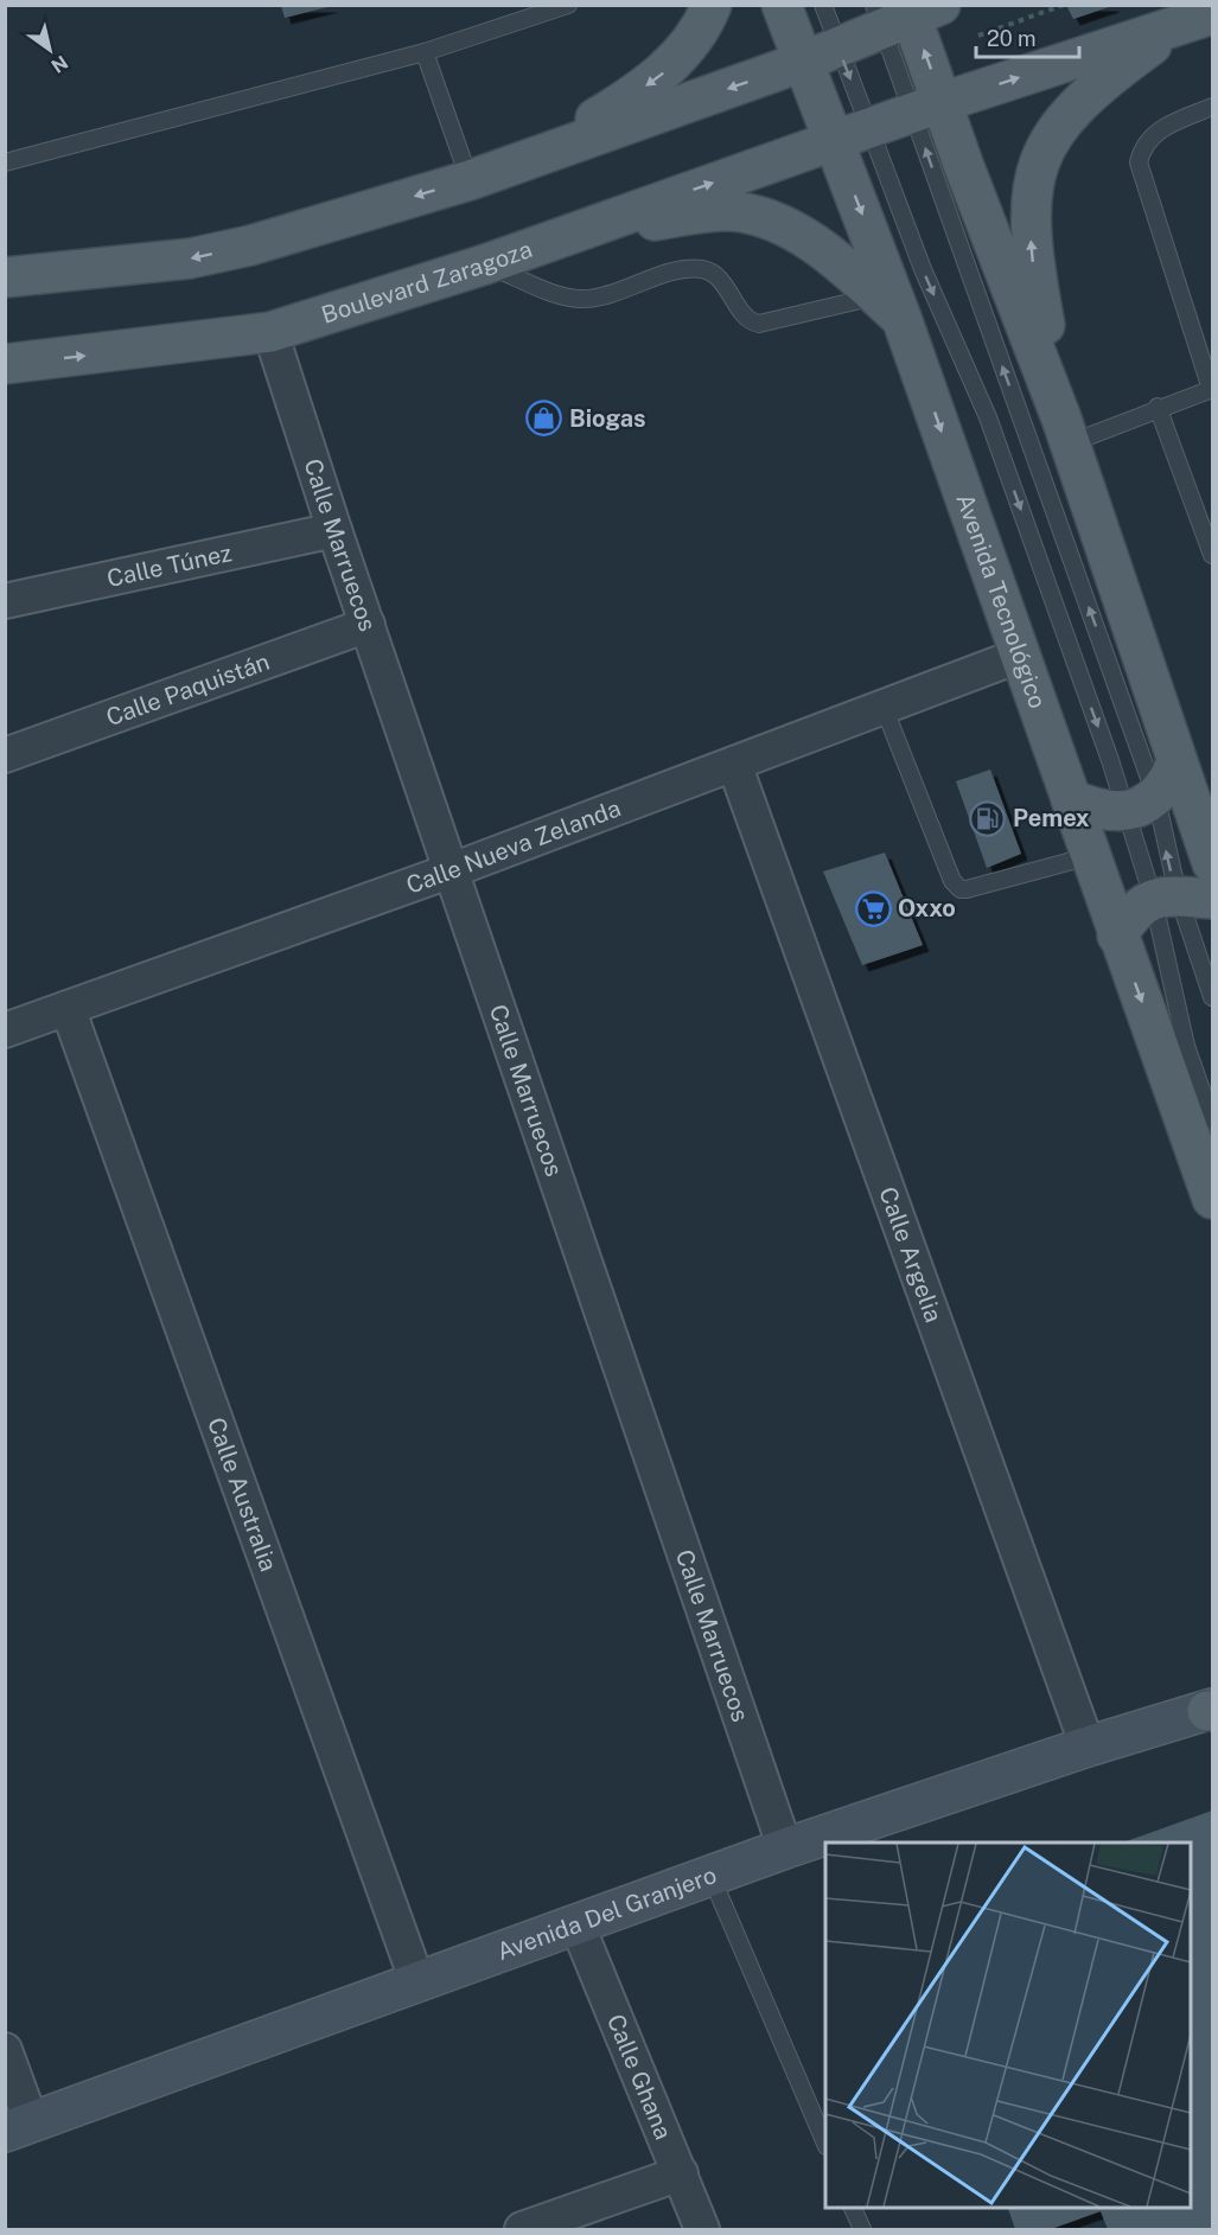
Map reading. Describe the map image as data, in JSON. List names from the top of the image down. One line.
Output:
{"streets":{"main road":["Boulevard Zaragoza","Avenida Tecnológico","Avenida Del Granjero"],"street":["Calle Marruecos","Calle Túnez","Calle Paquistán","Calle Nueva Zelanda","Calle Argelia","Calle Australia","Calle Ghana"]},"crossings":[["Boulevard Zaragoza","Calle Marruecos"],["Boulevard Zaragoza","Avenida Tecnológico"],["Calle Marruecos","Calle Túnez"],["Calle Marruecos","Calle Paquistán"],["Calle Marruecos","Calle Nueva Zelanda"],["Calle Marruecos","Avenida Del Granjero"],["Avenida Tecnológico","Calle Nueva Zelanda"],["Calle Nueva Zelanda","Calle Argelia"],["Calle Nueva Zelanda","Calle Australia"],["Calle Argelia","Avenida Del Granjero"],["Calle Australia","Avenida Del Granjero"],["Avenida Del Granjero","Calle Ghana"]],"places":{"shop":["Biogas"],"fuel station":["Pemex"],"supermarket":["Oxxo"]},"scale_bar":"20 m","north":"bottom right"}
